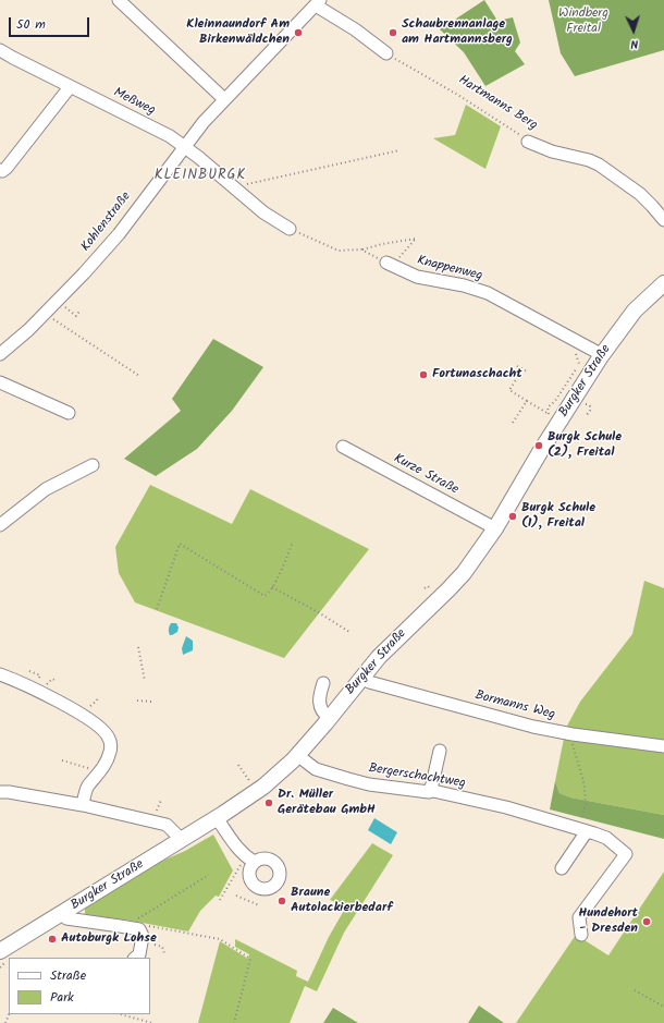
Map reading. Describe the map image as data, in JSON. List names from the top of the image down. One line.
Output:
{"streets":{"main road":["Burgker Straße"],"street":["Meßweg","Hartmanns Berg","Kohlenstraße","Knappenweg","Kurze Straße","Bormanns Weg","Bergerschachtweg"]},"crossings":[["Meßweg","Kohlenstraße"],["Knappenweg","Burgker Straße"],["Burgker Straße","Kurze Straße"],["Burgker Straße","Bormanns Weg"],["Burgker Straße","Bergerschachtweg"]],"districts":["KLEINBURGK"],"parks":["Windberg Freital"],"places":["Kleinnaundorf Am Birkenwäldchen","Schaubrennanlage am Hartmannsberg","Fortunaschacht","Burgk Schule (2), Freital","Burgk Schule (1), Freital","Dr. Müller Gerätebau GmbH","Braune Autolackierbedarf","Hundehort - Dresden","Autoburgk Lohse"],"legend":["Straße","Park"],"scale_bar":"50 m","north":"bottom"}
